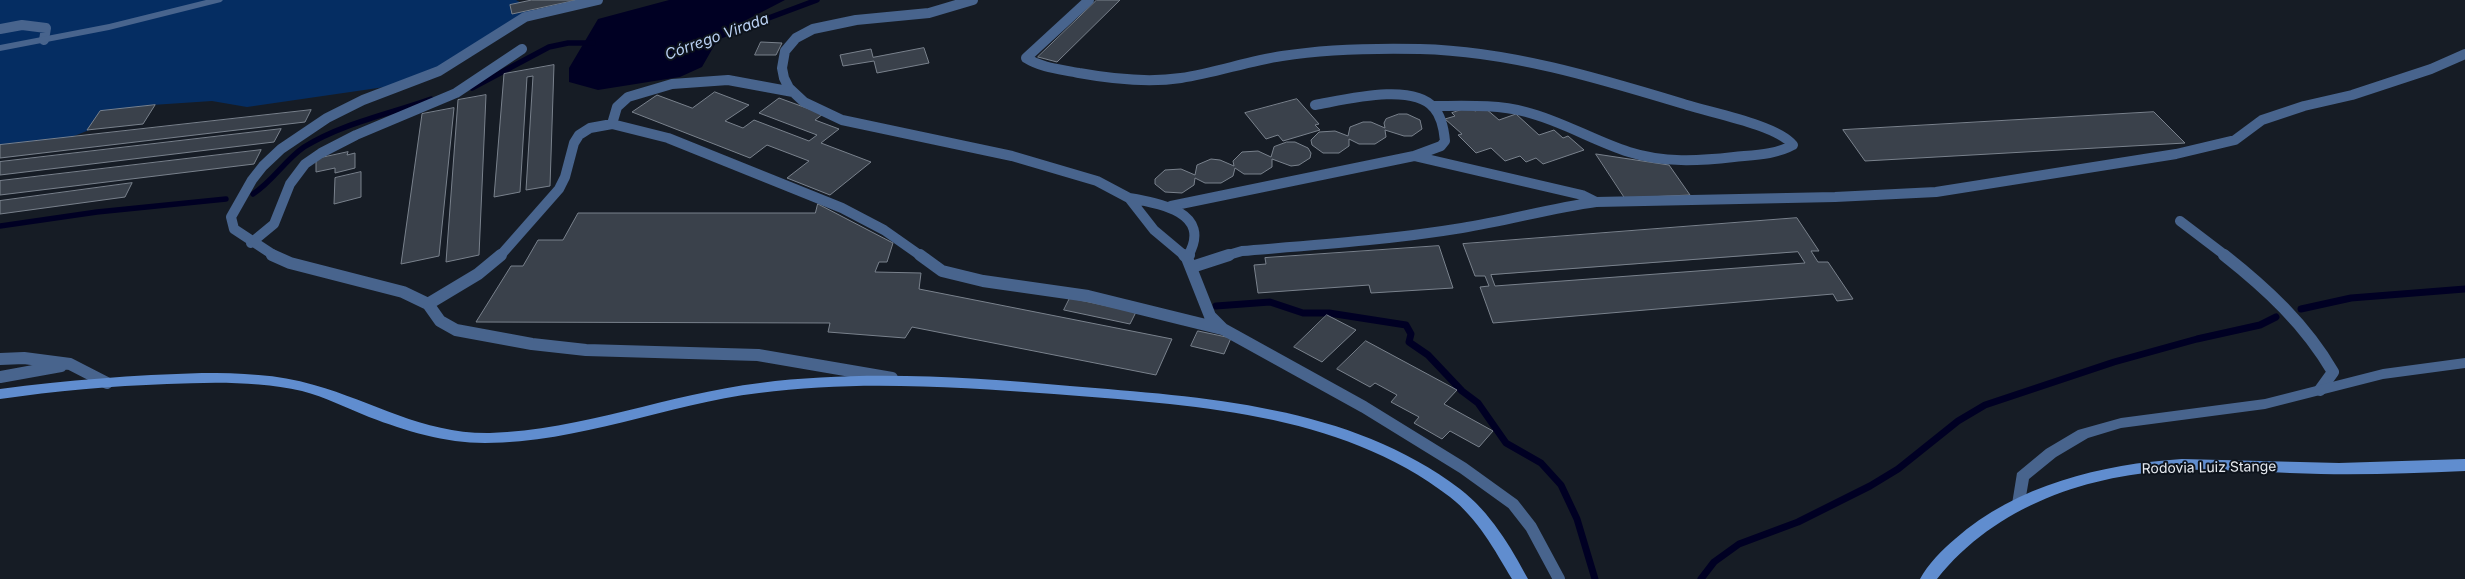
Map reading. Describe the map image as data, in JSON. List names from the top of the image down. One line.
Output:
{"streets":{"street":["Rodovia Luiz Stange"]},"water":["Córrego Virada"]}
